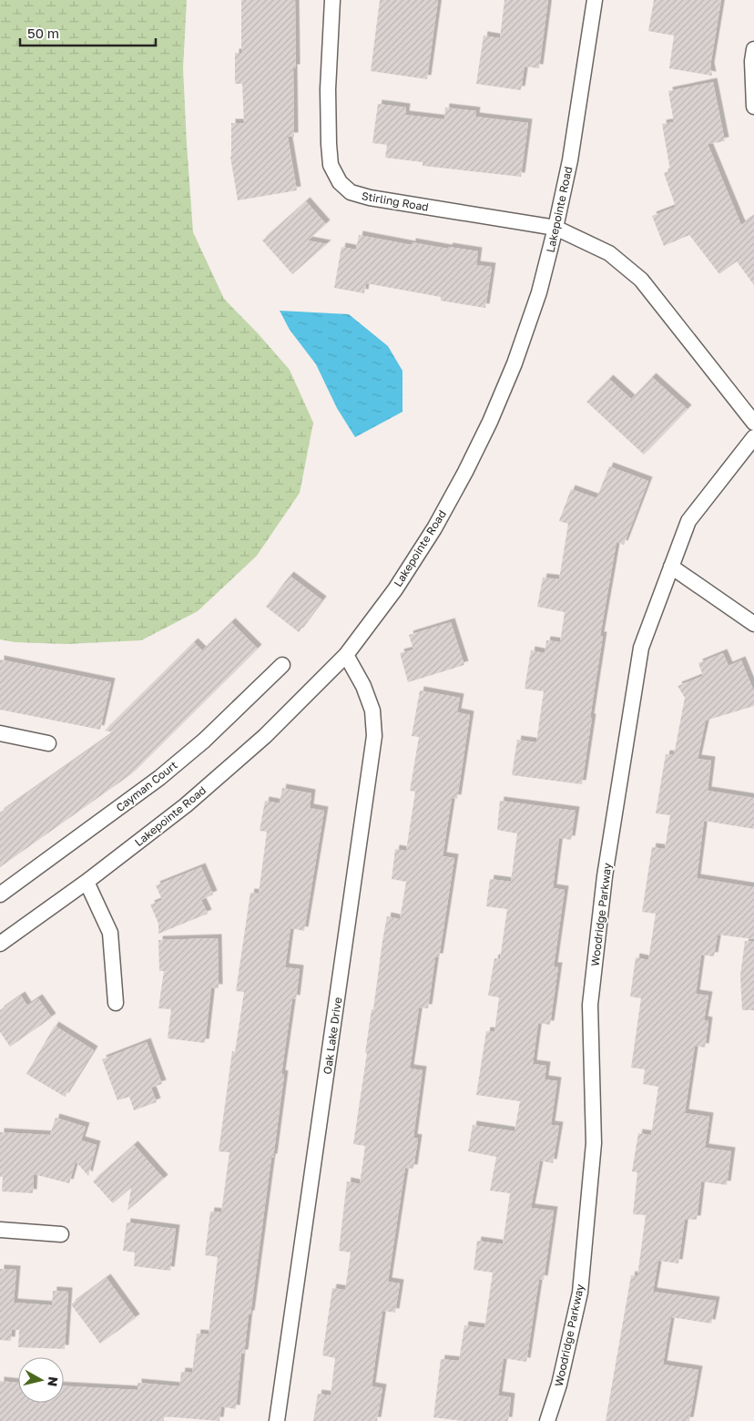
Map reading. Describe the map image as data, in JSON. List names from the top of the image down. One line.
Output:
{"streets":{"street":["Stirling Road","Lakepointe Road","Cayman Court","Woodridge Parkway","Oak Lake Drive"]},"crossings":[["Stirling Road","Lakepointe Road"],["Lakepointe Road","Oak Lake Drive"]],"scale_bar":"50 m","north":"right"}
